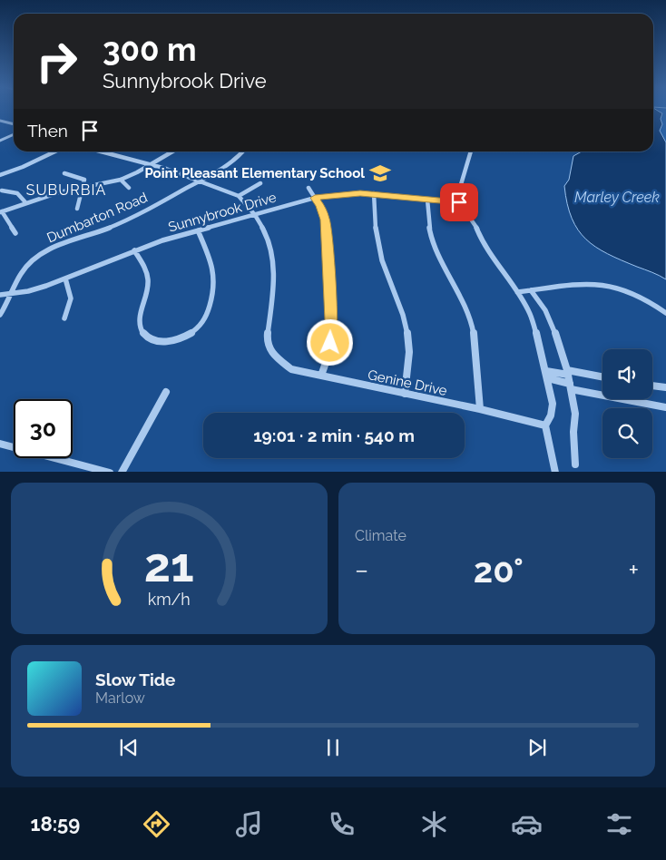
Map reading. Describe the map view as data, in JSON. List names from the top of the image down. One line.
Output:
{"streets":{"street":["Sunnybrook Drive","Dumbarton Road","Genine Drive"]},"crossings":[["Sunnybrook Drive","Dumbarton Road"],["Sunnybrook Drive","Genine Drive"]],"districts":["SUBURBIA"],"water":["Marley Creek"],"places":{"school or university":["Point Pleasant Elementary School"]},"page":{"turn":["300 m","Sunnybrook Drive"],"then":"Then","limit":"30","trip":"19:01 · 2 min · 540 m","tile":"Climate","heat":["−","20°","+"],"song":["Slow Tide","Marlow"],"tabs":"18:59","gauge":["21","km/h"]}}
